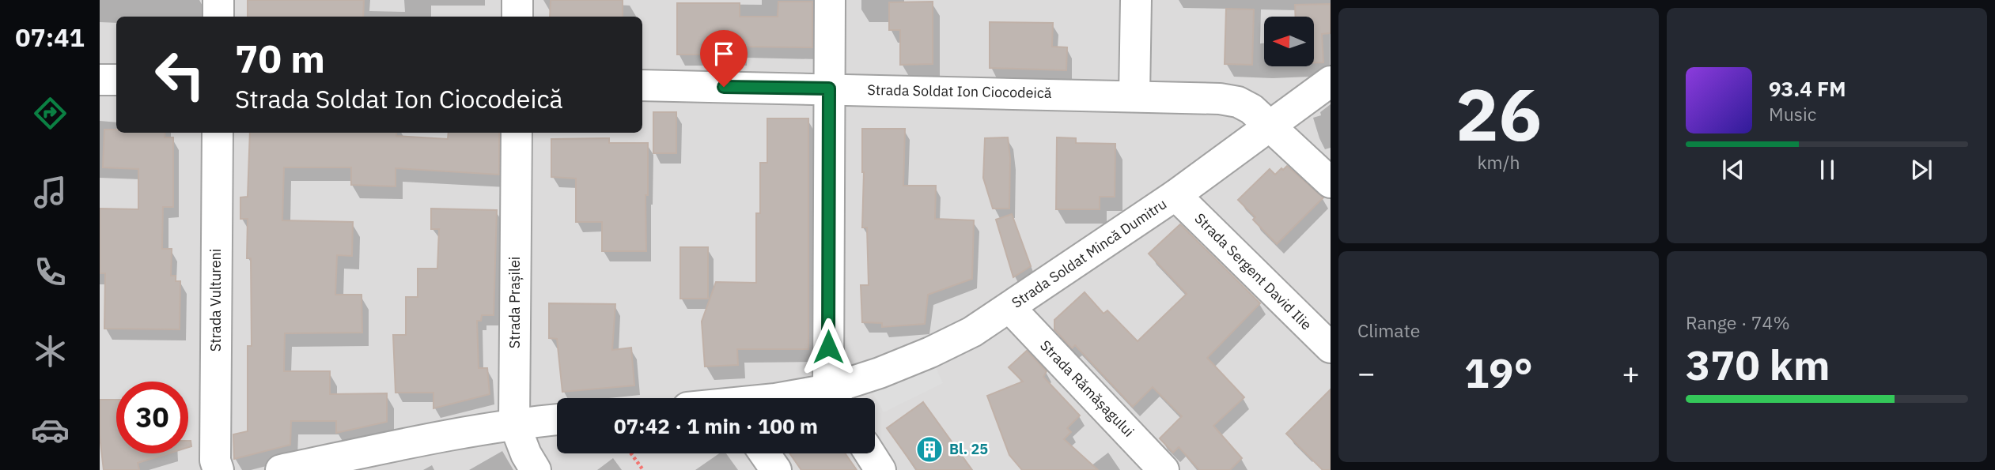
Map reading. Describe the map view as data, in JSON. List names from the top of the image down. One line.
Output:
{"streets":{"street":["Strada Soldat Ion Ciocodeică","Strada Soldat Mincă Dumitru","Strada Sergent David Ilie","Strada Vultureni","Strada Prașilei","Strada Rămășagului"]},"crossings":[["Strada Soldat Ion Ciocodeică","Strada Soldat Mincă Dumitru"],["Strada Soldat Mincă Dumitru","Strada Sergent David Ilie"],["Strada Soldat Mincă Dumitru","Strada Rămășagului"]],"places":{"building":["Bl. 25"]},"north":"left","page":{"tabs":"07:41","tile":[["26","km/h"],"Climate",["Range · 74%","370 km"]],"turn":["70 m","Strada Soldat Ion Ciocodeică"],"song":["93.4 FM","Music"],"heat":["−","19°","+"],"limit":"30","trip":"07:42 · 1 min · 100 m"}}
